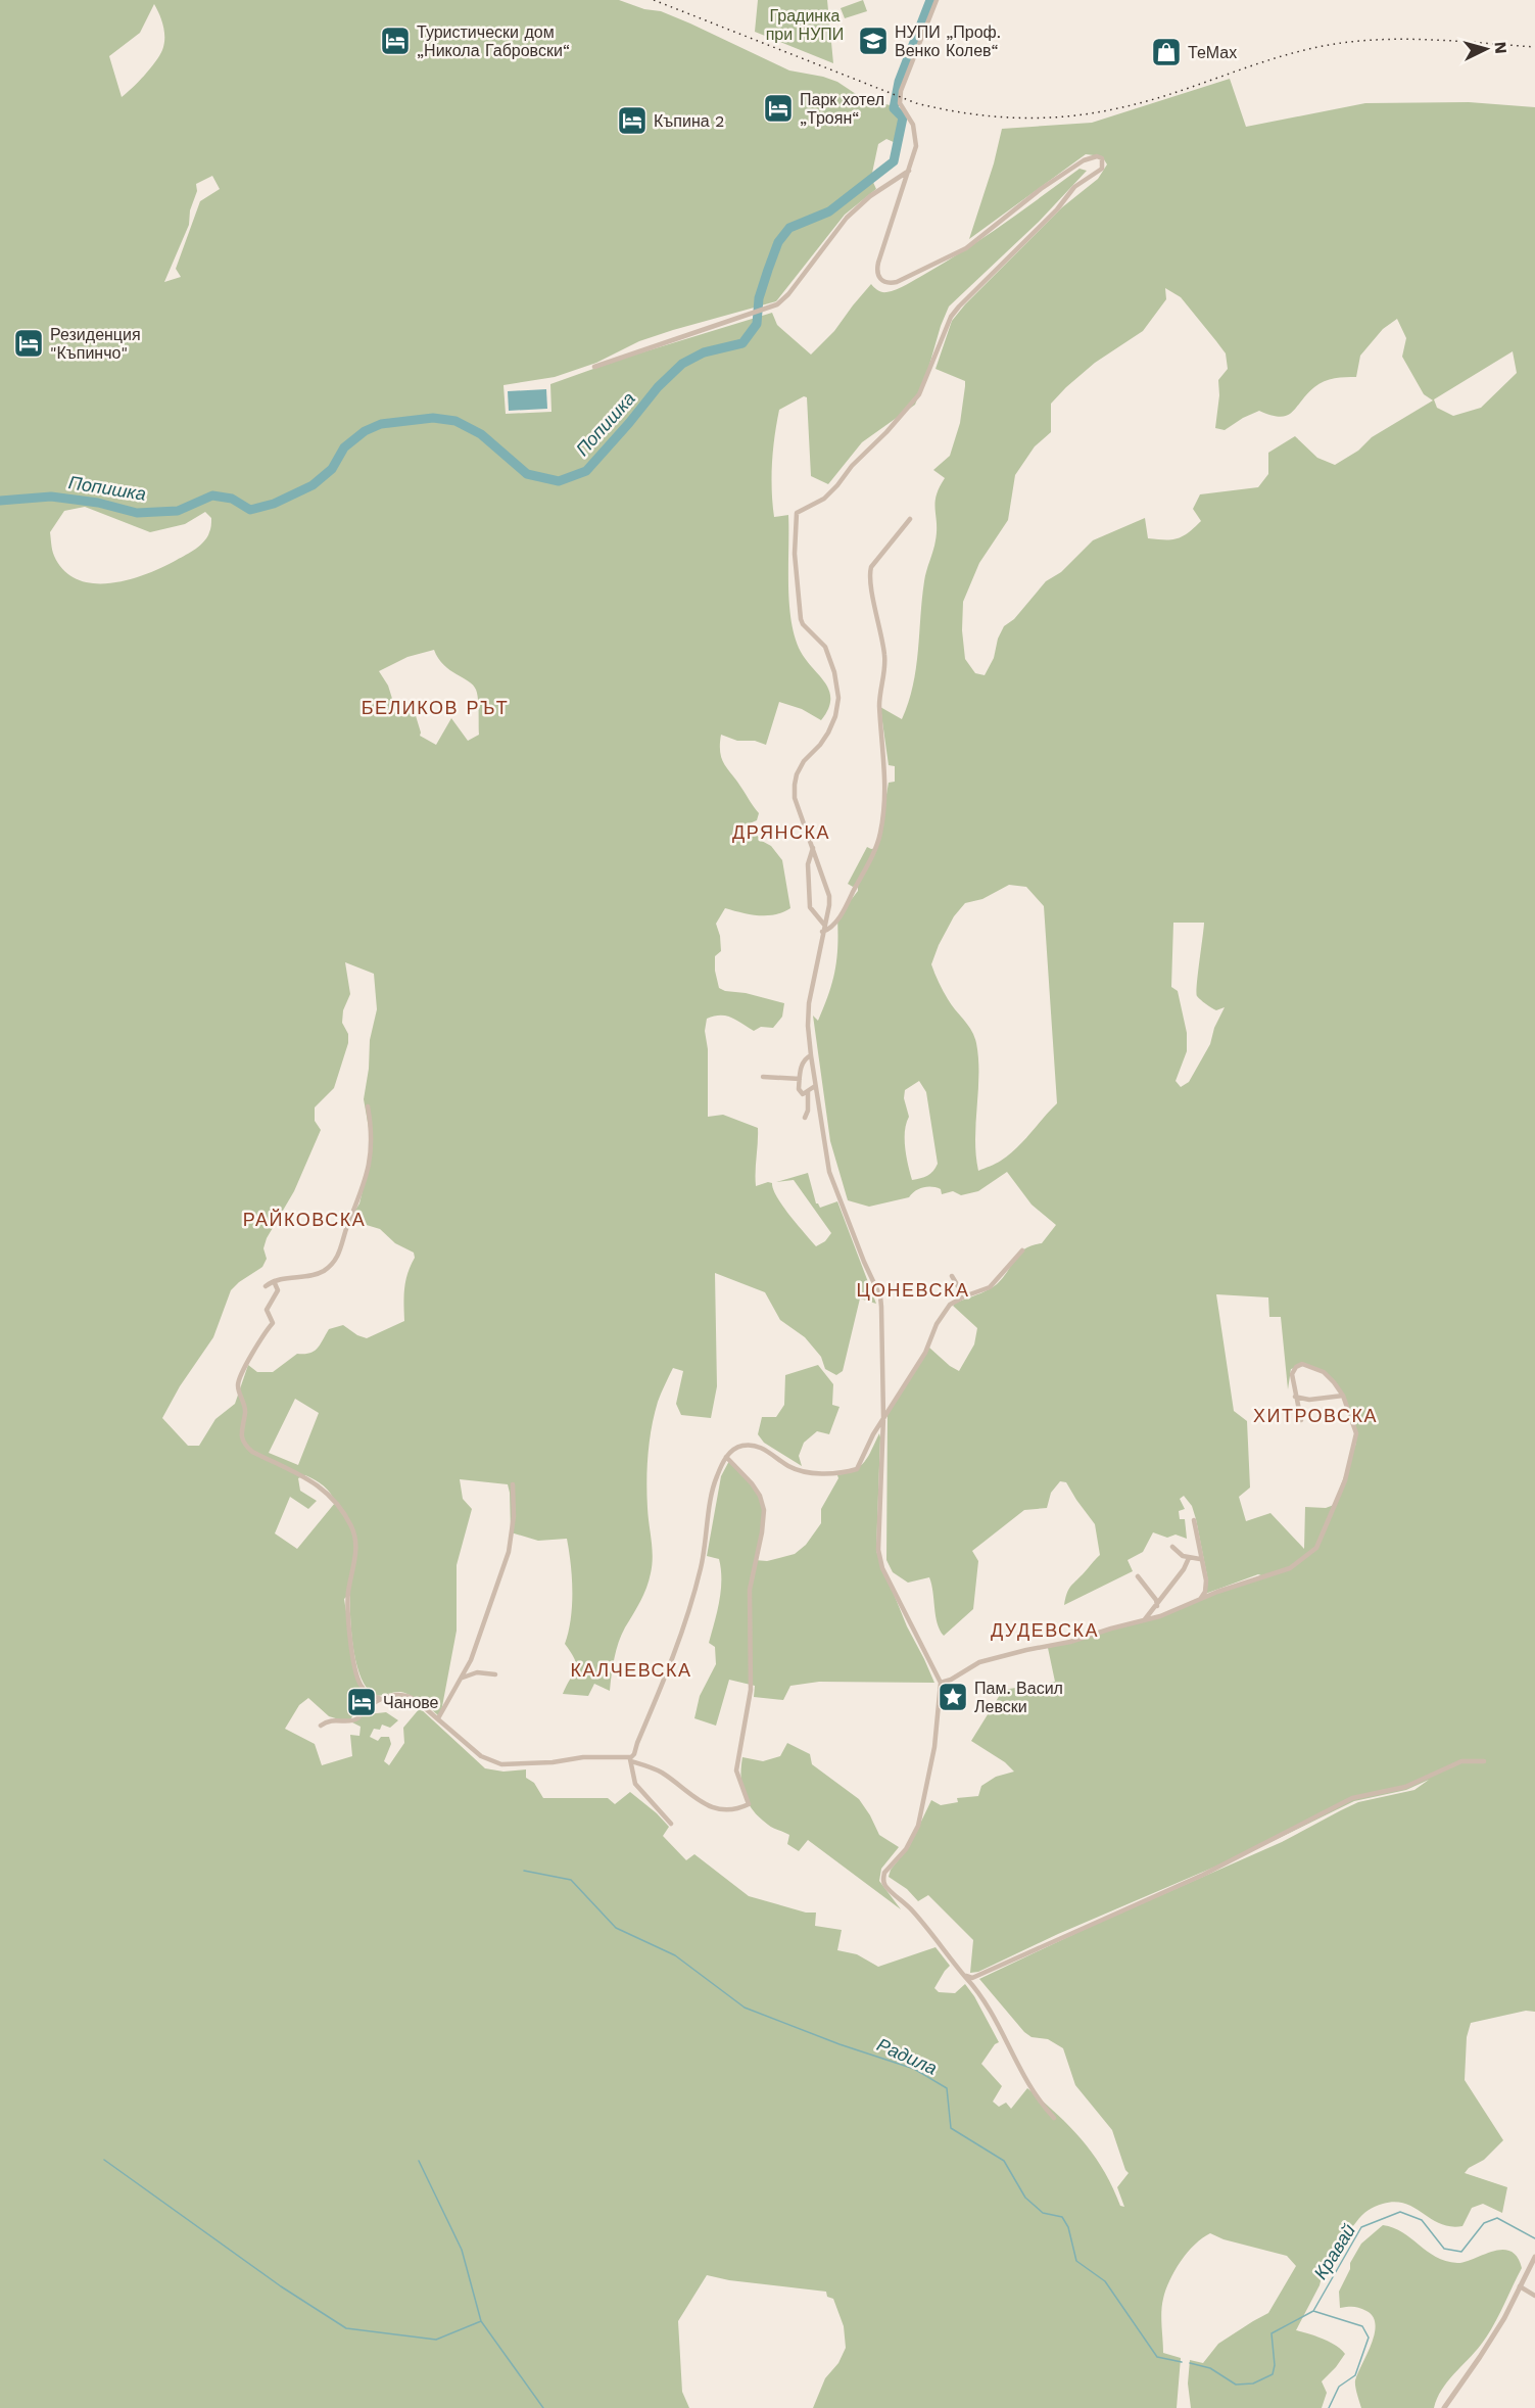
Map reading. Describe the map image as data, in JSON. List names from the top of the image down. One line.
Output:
{"districts":["БЕЛИКОВ РЪТ","ДРЯНСКА","РАЙКОВСКА","ЦОНЕВСКА","ХИТРОВСКА","ДУДЕВСКА","КАЛЧЕВСКА"],"water":["Попишка","Радила","Кравай"],"parks":["Градинка при НУПИ"],"places":{"hotel":["Туристически дом „Никола Габровски“","Парк хотел „Троян“","Къпина 2","Резиденция \"Къпинчо\"","Чанове"],"school or university":["НУПИ „Проф. Венко Колев“"],"shop":["ТеМах"],"place":["Пам. Васил Левски"]},"north":"right"}
